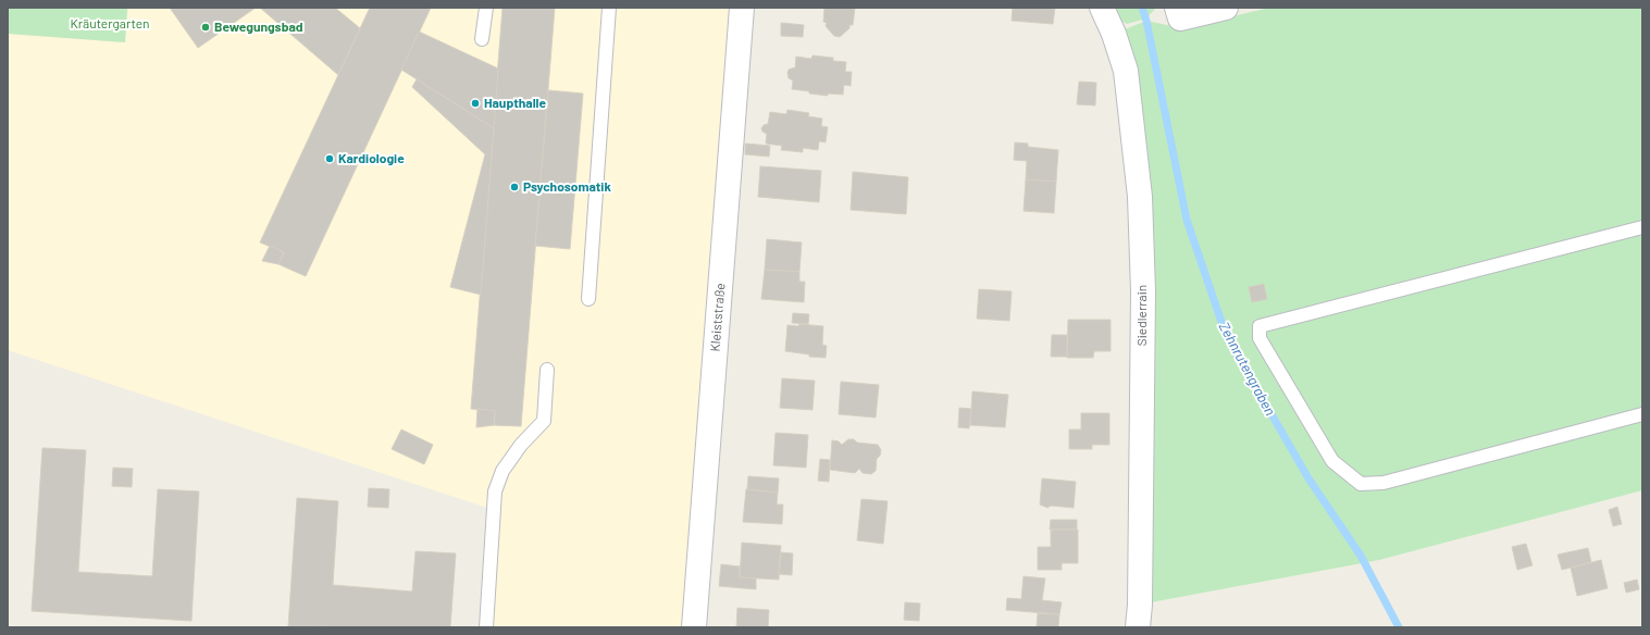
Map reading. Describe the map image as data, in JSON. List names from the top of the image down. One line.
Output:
{"streets":{"street":["Siedlerrain","Kleiststraße"]},"water":["Zehnrutengraben"],"parks":["Kräutergarten"],"places":["Bewegungsbad","Haupthalle","Kardiologie","Psychosomatik"]}
